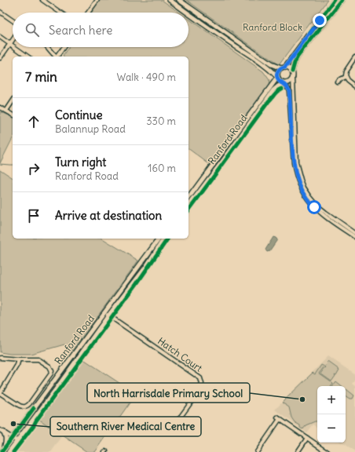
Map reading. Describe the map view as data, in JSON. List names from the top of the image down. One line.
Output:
{"streets":{"main road":["Ranford Road"],"street":["Hatch Court"]},"crossings":[["Ranford Road","Hatch Court"]],"parks":["Ranford Block"],"places":["North Harrisdale Primary School","Southern River Medical Centre"],"page":{"search":"Search here","heading":["7 min","Walk · 490 m"],"list":[["Continue","Balannup Road","330 m"],["Turn right","Ranford Road","160 m"],"Arrive at destination"],"map_buttons":["+","−"]}}
